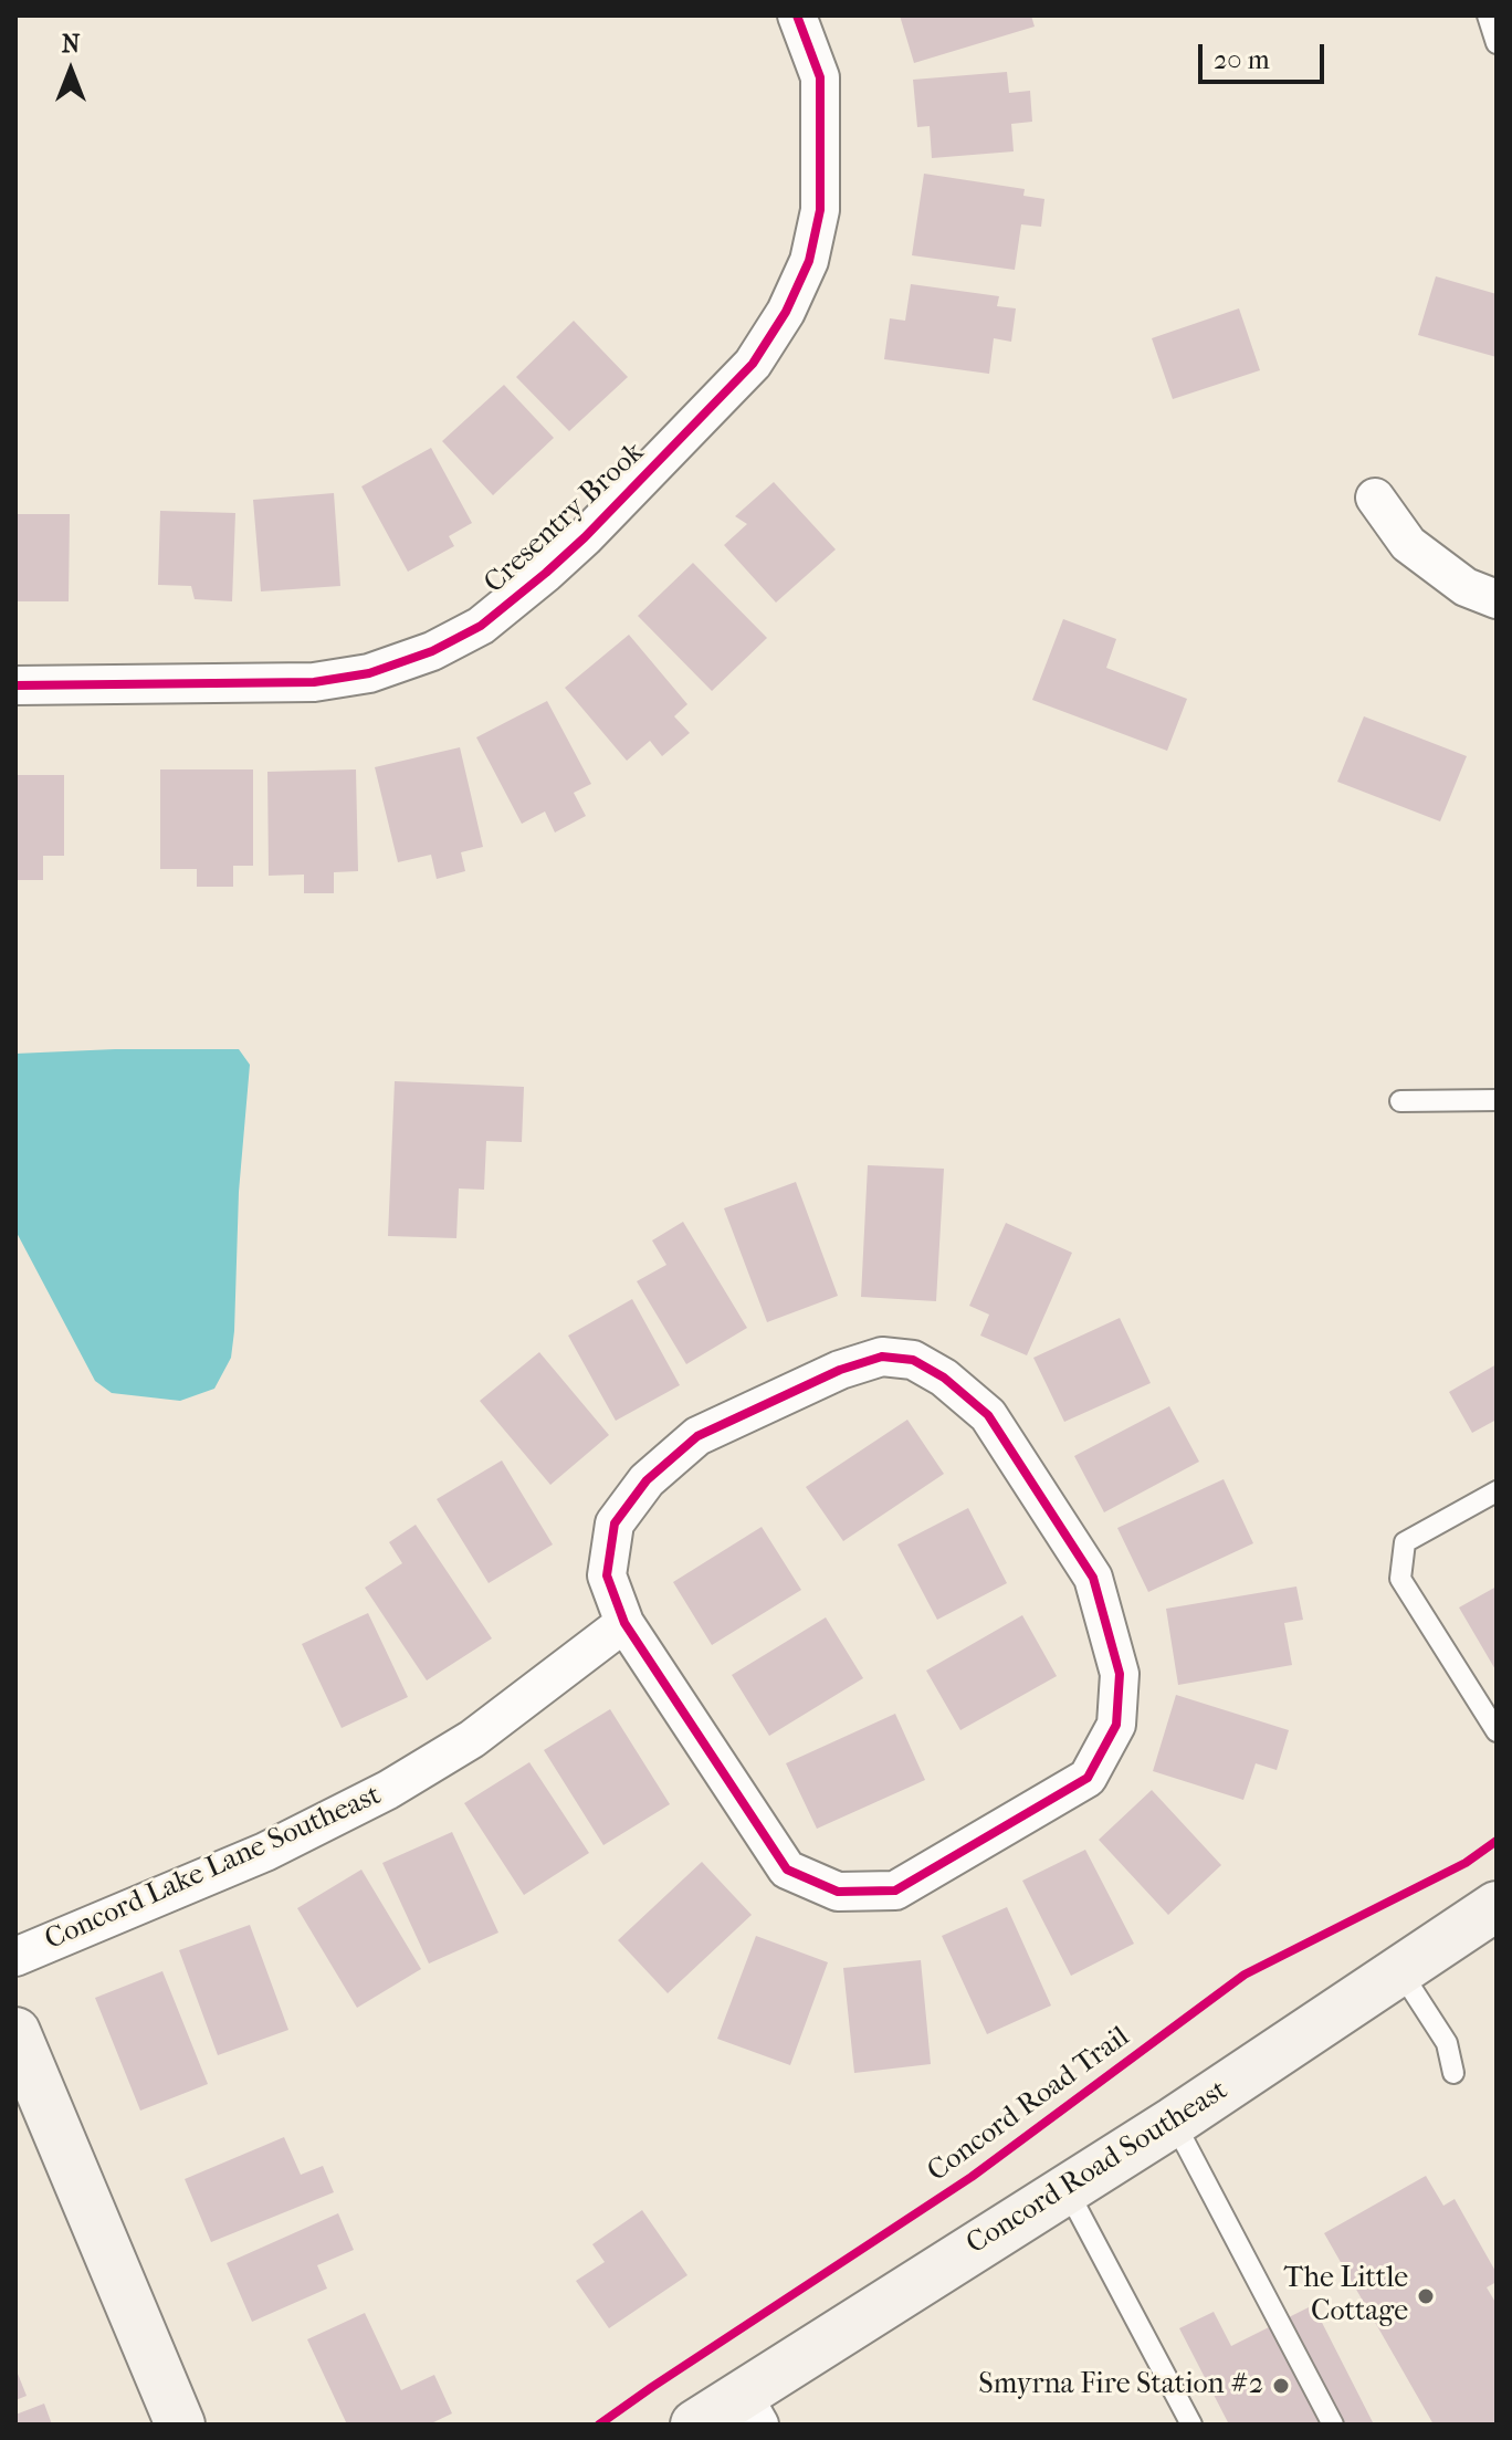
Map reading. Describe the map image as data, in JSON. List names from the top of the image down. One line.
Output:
{"streets":{"street":["Cresentry Brook","Concord Lake Lane Southeast","Concord Road Southeast"],"cycle path":["Concord Road Trail"]},"places":["The Little Cottage","Smyrna Fire Station #2"],"scale_bar":"20 m","north":"top"}
